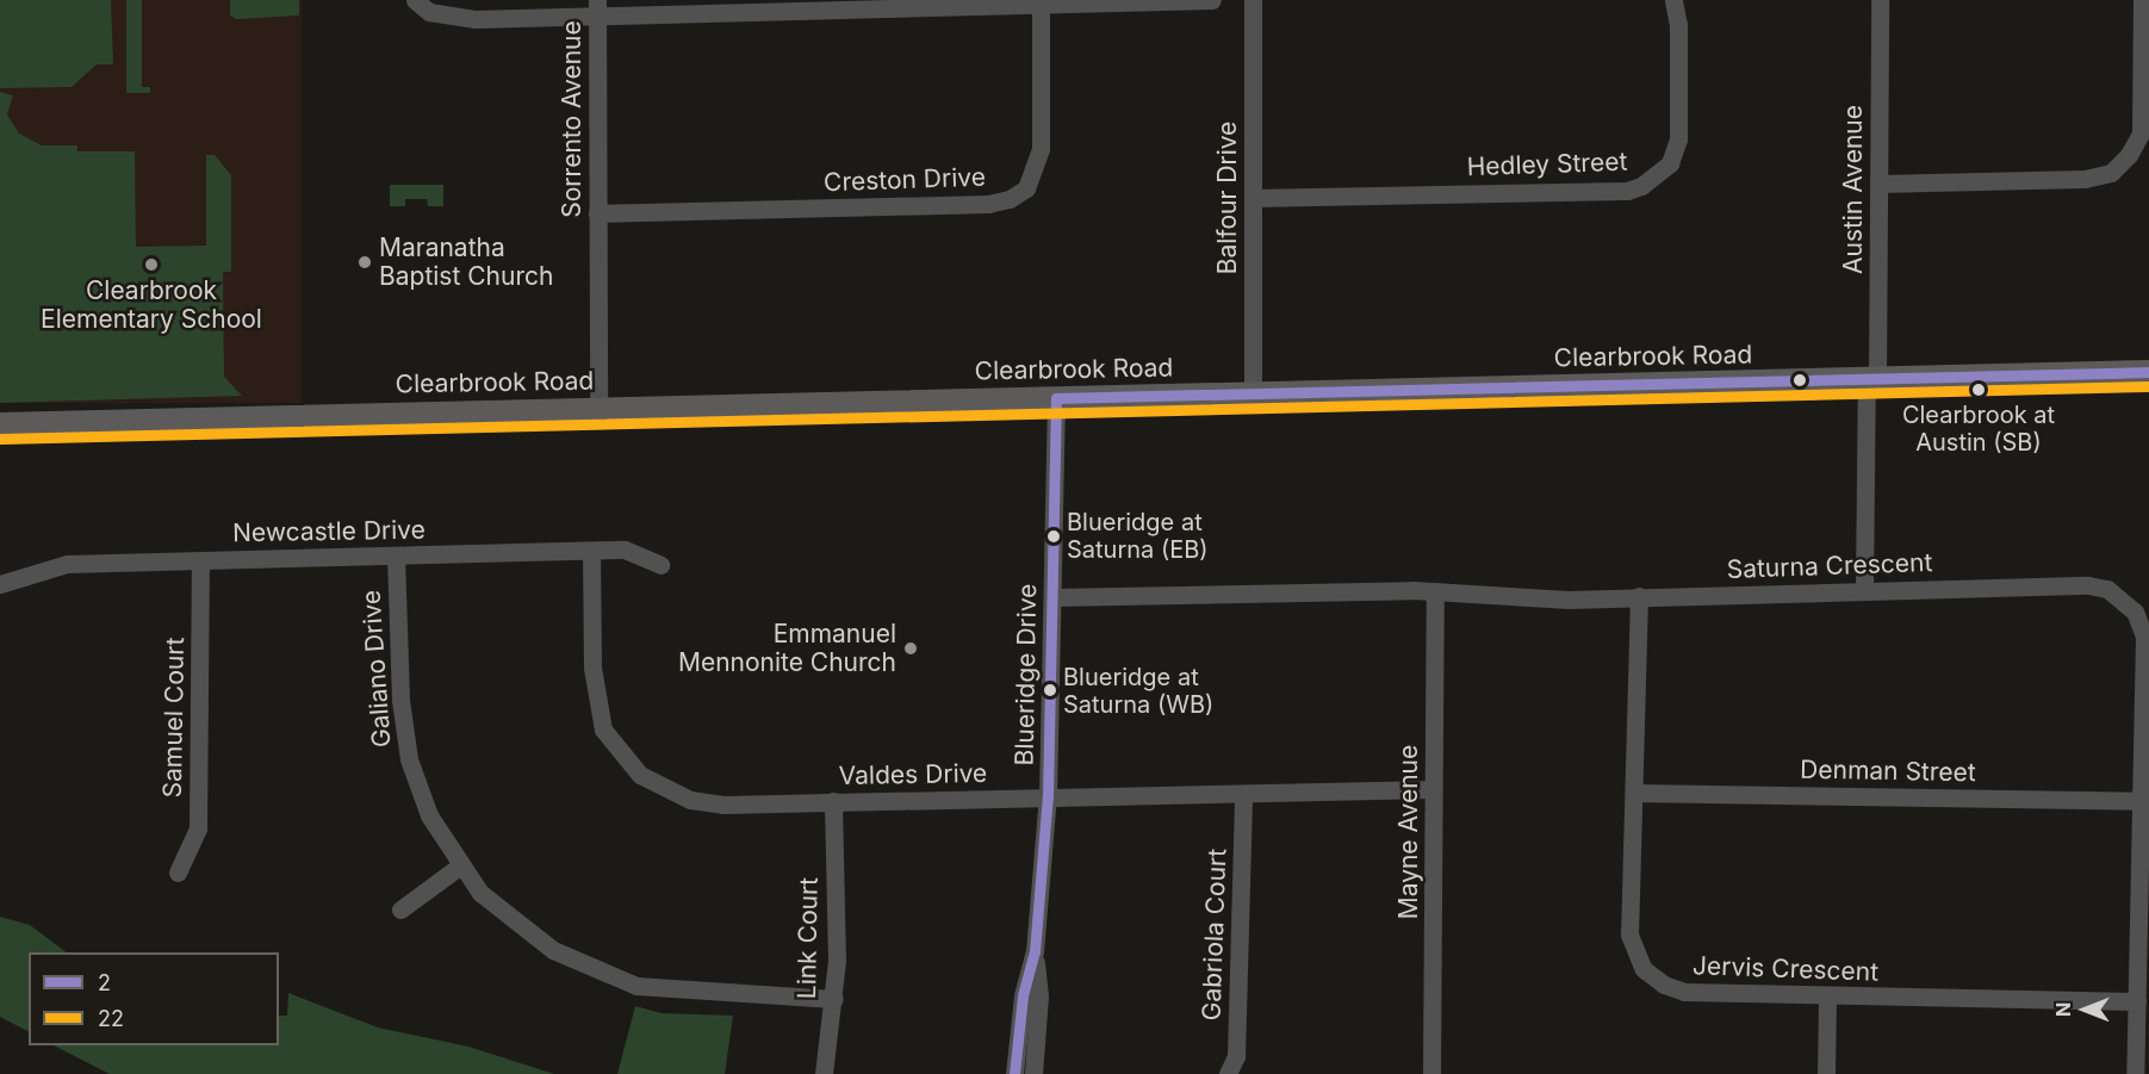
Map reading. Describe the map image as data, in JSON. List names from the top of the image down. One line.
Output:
{"streets":{"main road":["Clearbrook Road"],"street":["Sorrento Avenue","Hedley Street","Creston Drive","Austin Avenue","Balfour Drive","Newcastle Drive","Saturna Crescent","Galiano Drive","Blueridge Drive","Samuel Court","Denman Street","Valdes Drive","Mayne Avenue","Gabriola Court","Link Court","Jervis Crescent"]},"crossings":[["Sorrento Avenue","Creston Drive"],["Sorrento Avenue","Clearbrook Road"],["Hedley Street","Balfour Drive"],["Austin Avenue","Clearbrook Road"],["Austin Avenue","Saturna Crescent"],["Balfour Drive","Clearbrook Road"],["Clearbrook Road","Blueridge Drive"],["Newcastle Drive","Galiano Drive"],["Newcastle Drive","Samuel Court"],["Newcastle Drive","Valdes Drive"],["Saturna Crescent","Blueridge Drive"],["Saturna Crescent","Denman Street"],["Saturna Crescent","Mayne Avenue"],["Saturna Crescent","Jervis Crescent"],["Galiano Drive","Link Court"],["Blueridge Drive","Valdes Drive"],["Denman Street","Jervis Crescent"],["Valdes Drive","Mayne Avenue"],["Valdes Drive","Gabriola Court"],["Valdes Drive","Link Court"]],"places":["Maranatha Baptist Church","Clearbrook Elementary School","Clearbrook at Austin (SB)","Blueridge at Saturna (EB)","Emmanuel Mennonite Church","Blueridge at Saturna (WB)"],"lines":["transit line 2","transit line 22"],"legend":["2","22"],"north":"left"}
